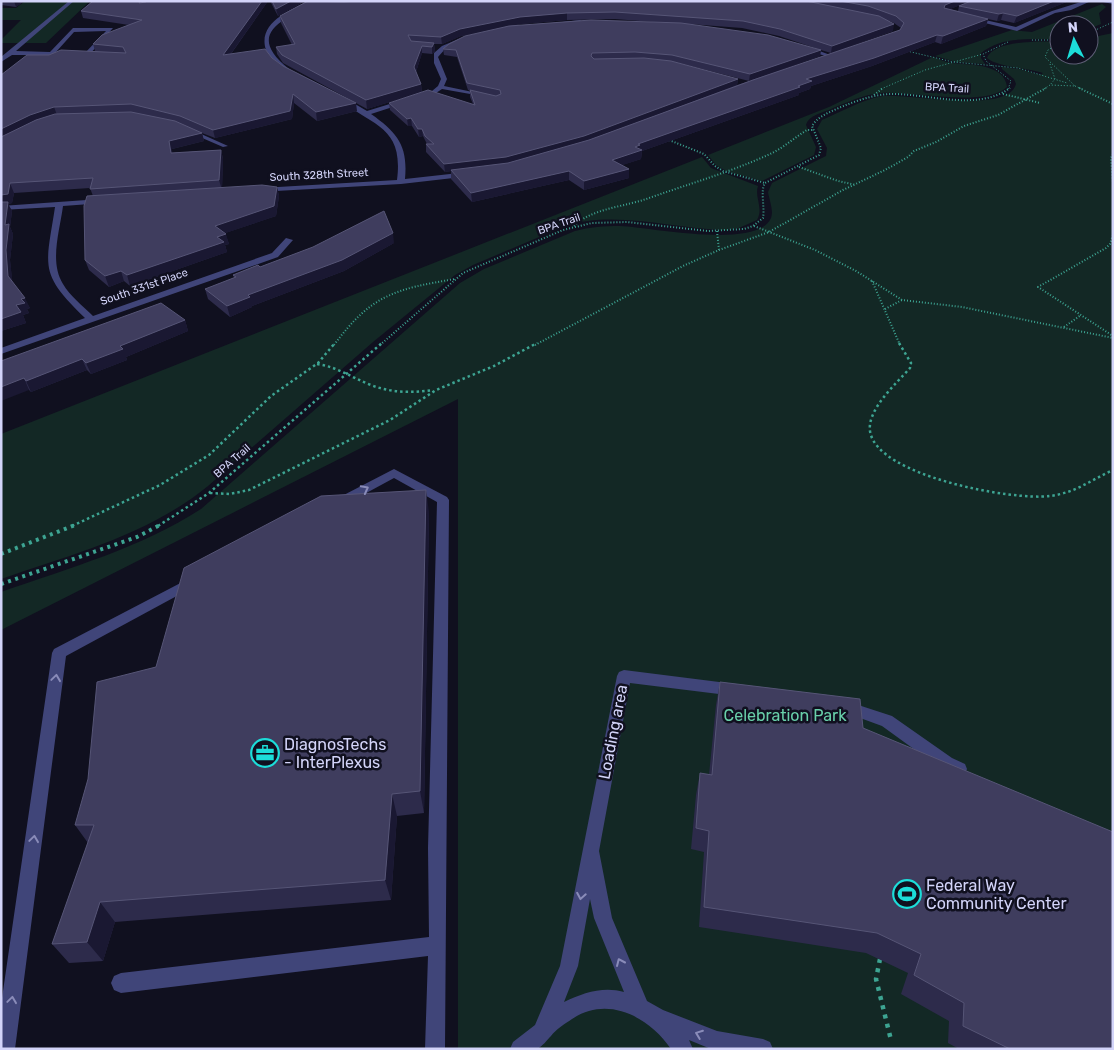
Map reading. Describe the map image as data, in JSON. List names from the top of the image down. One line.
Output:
{"streets":{"street":["South 328th Street","South 331st Place","Loading area"],"path":["BPA Trail"]},"parks":["Celebration Park"],"places":{"office":["DiagnosTechs - InterPlexus"],"sports":["Federal Way Community Center"]},"north":"top"}
